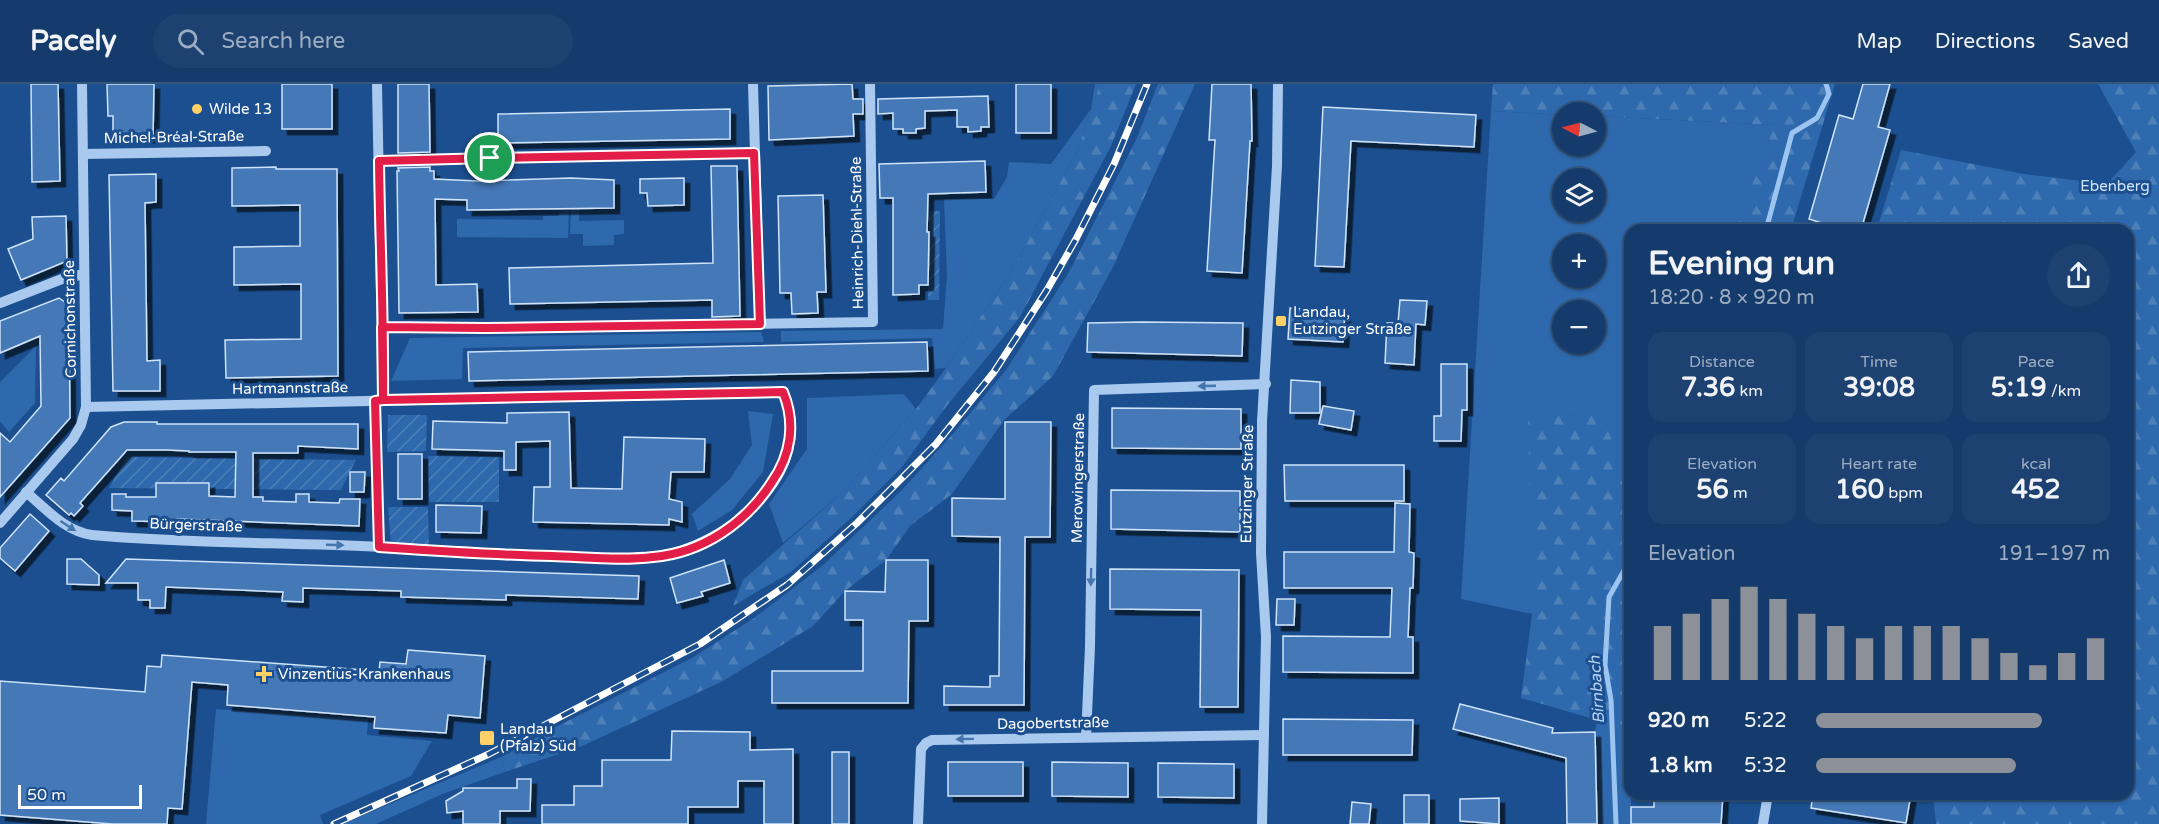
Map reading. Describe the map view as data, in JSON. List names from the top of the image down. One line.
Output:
{"streets":{"street":["Michel-Bréal-Straße","Heinrich-Diehl-Straße","Cornichonstraße","Hartmannstraße","Merowingerstraße","Eutzinger Straße","Bürgerstraße","Dagobertstraße"]},"crossings":[["Michel-Bréal-Straße","Cornichonstraße"],["Cornichonstraße","Hartmannstraße"],["Cornichonstraße","Bürgerstraße"],["Hartmannstraße","Bürgerstraße"],["Merowingerstraße","Eutzinger Straße"],["Merowingerstraße","Dagobertstraße"],["Eutzinger Straße","Dagobertstraße"]],"one_way":["Bürgerstraße"],"water":["Birnbach"],"parks":["Ebenberg"],"places":{"other":["Wilde 13"],"transit":["Landau, Eutzinger Straße","Landau (Pfalz) Süd"],"health":["Vinzentius-Krankenhaus"]},"scale_bar":"50 m","north":"left","page":{"header":"Pacely","search":"Search here","nav":["Map","Directions","Saved"],"map_buttons":["+","−"],"heading":["Evening run","18:20 · 8 × 920 m"],"stats":[["Distance","7.36 km"],["Time","39:08"],["Pace","5:19 /km"],["Elevation","56 m"],["Heart rate","160 bpm"],["kcal","452"]],"chart":["Elevation","191–197 m"],"list":[{"name":"920 m","note":"5:22"},{"name":"1.8 km","note":"5:32"}],"scale":"50 m"}}
